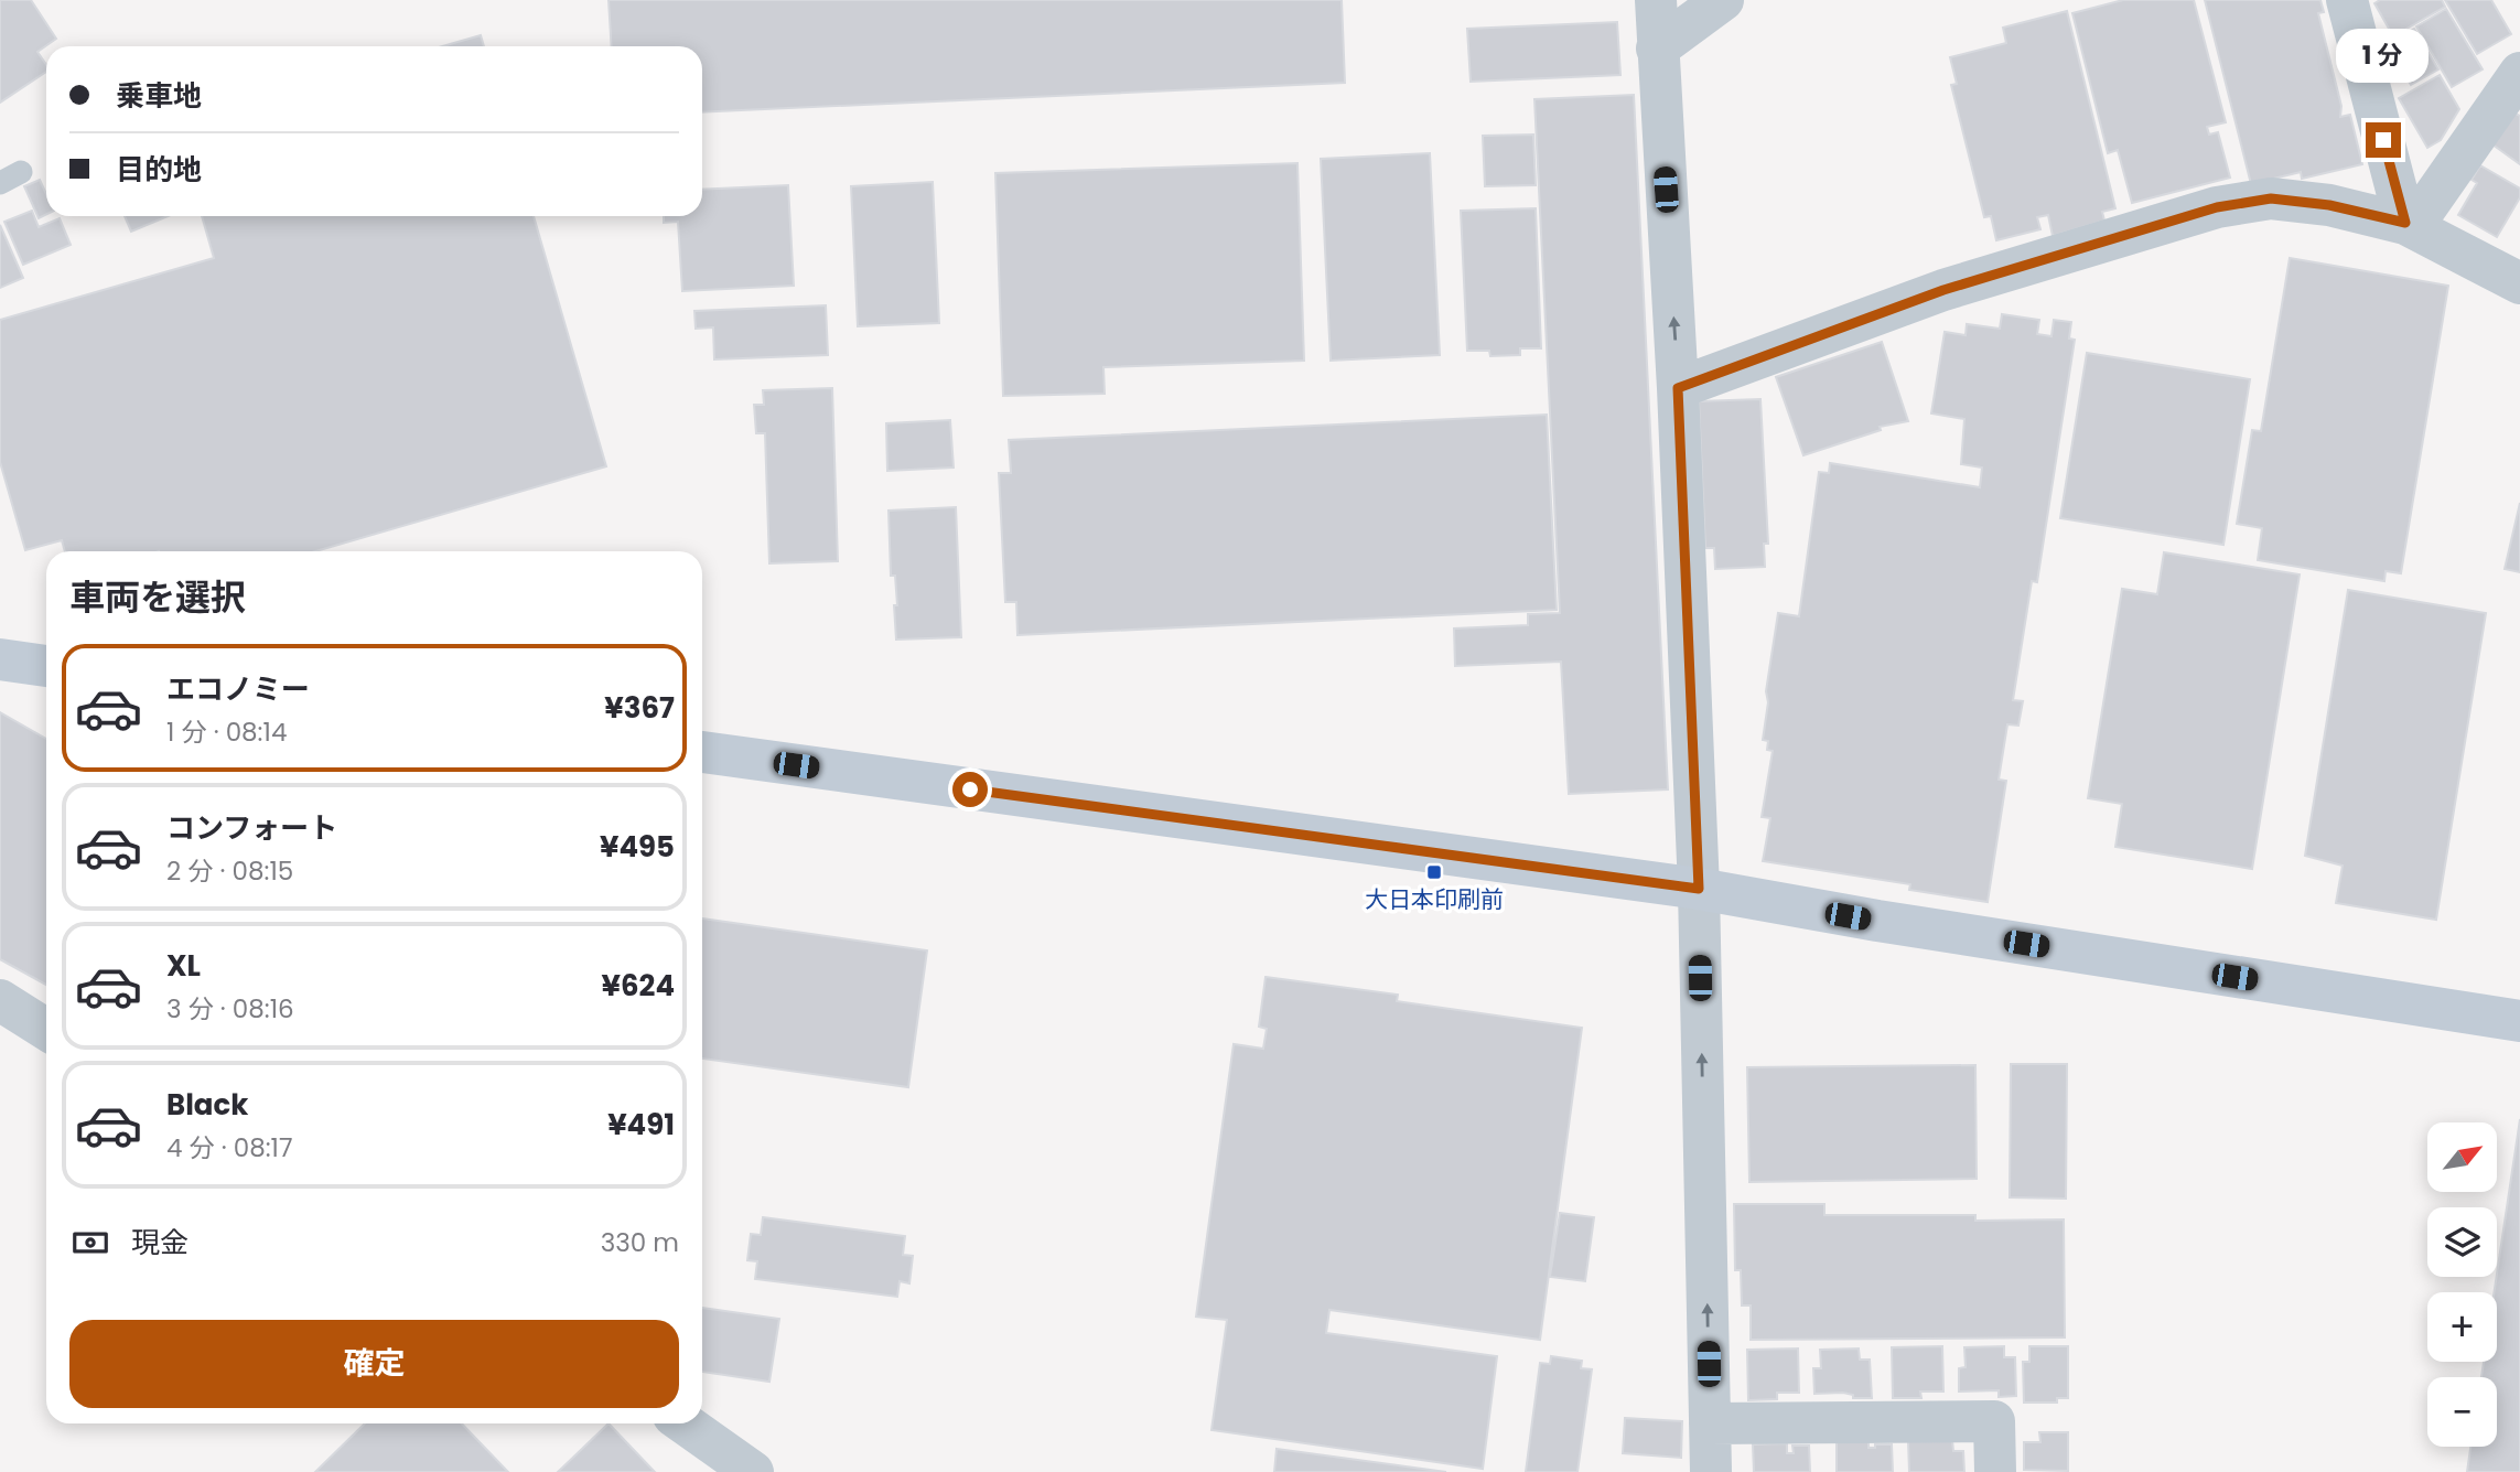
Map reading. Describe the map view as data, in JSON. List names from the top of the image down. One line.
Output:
{"places":{"transit":["大日本印刷前"]},"north":"top right","page":{"bubble":"1 分","banner":["乗車地","目的地"],"heading":"車両を選択","list":[{"name":"エコノミー","note":"1 分 · 08:14","value":"¥367"},{"name":"コンフォート","note":"2 分 · 08:15","value":"¥495"},{"name":"XL","note":"3 分 · 08:16","value":"¥624"},{"name":"Black","note":"4 分 · 08:17","value":"¥491"}],"map_buttons":["+","−"],"pay":["現金","330 m"],"buttons":"確定"}}
